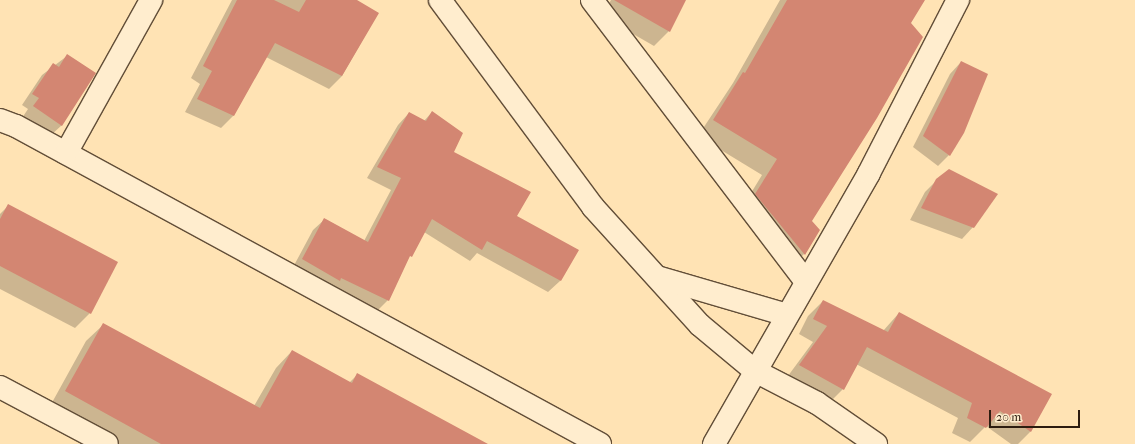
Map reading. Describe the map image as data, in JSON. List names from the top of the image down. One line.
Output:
{"scale_bar":"20 m"}
